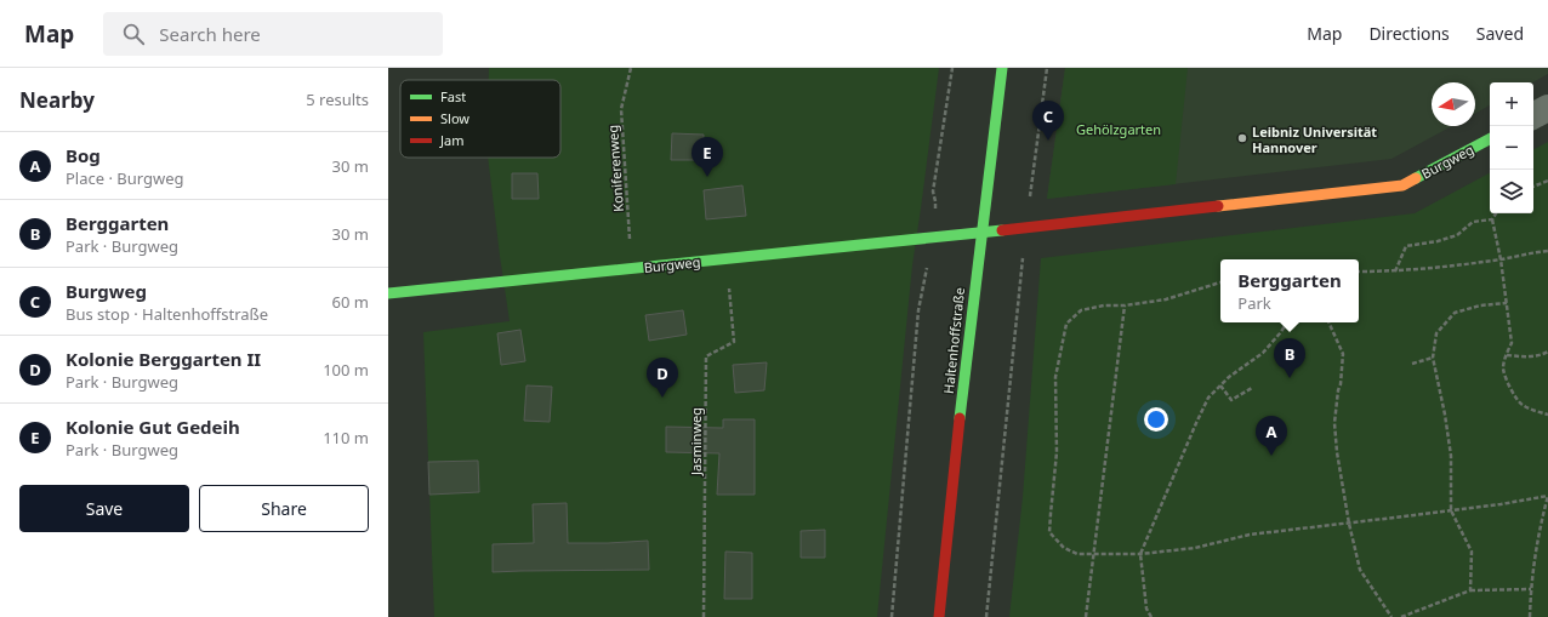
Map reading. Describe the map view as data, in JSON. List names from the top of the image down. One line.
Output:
{"streets":{"street":["Burgweg","Haltenhoffstraße"],"path":["Koniferenweg","Jasminweg"]},"crossings":[["Burgweg","Koniferenweg"],["Burgweg","Haltenhoffstraße"]],"parks":["Gehölzgarten"],"places":["Leibniz Universität Hannover"],"legend":["Fast","Slow","Jam"],"north":"left","page":{"header":"Map","search":"Search here","nav":["Map","Directions","Saved"],"heading":["Nearby","5 results"],"map_buttons":["+","−"],"pins":["C","E","B","D","A"],"list":[{"mark":"A","name":"Bog","note":"Place · Burgweg","value":"30 m"},{"mark":"B","name":"Berggarten","note":"Park · Burgweg","value":"30 m"},{"mark":"C","name":"Burgweg","note":"Bus stop · Haltenhoffstraße","value":"60 m"},{"mark":"D","name":"Kolonie Berggarten II","note":"Park · Burgweg","value":"100 m"},{"mark":"E","name":"Kolonie Gut Gedeih","note":"Park · Burgweg","value":"110 m"}],"popup":["Berggarten","Park"],"buttons":["Save","Share"]}}
